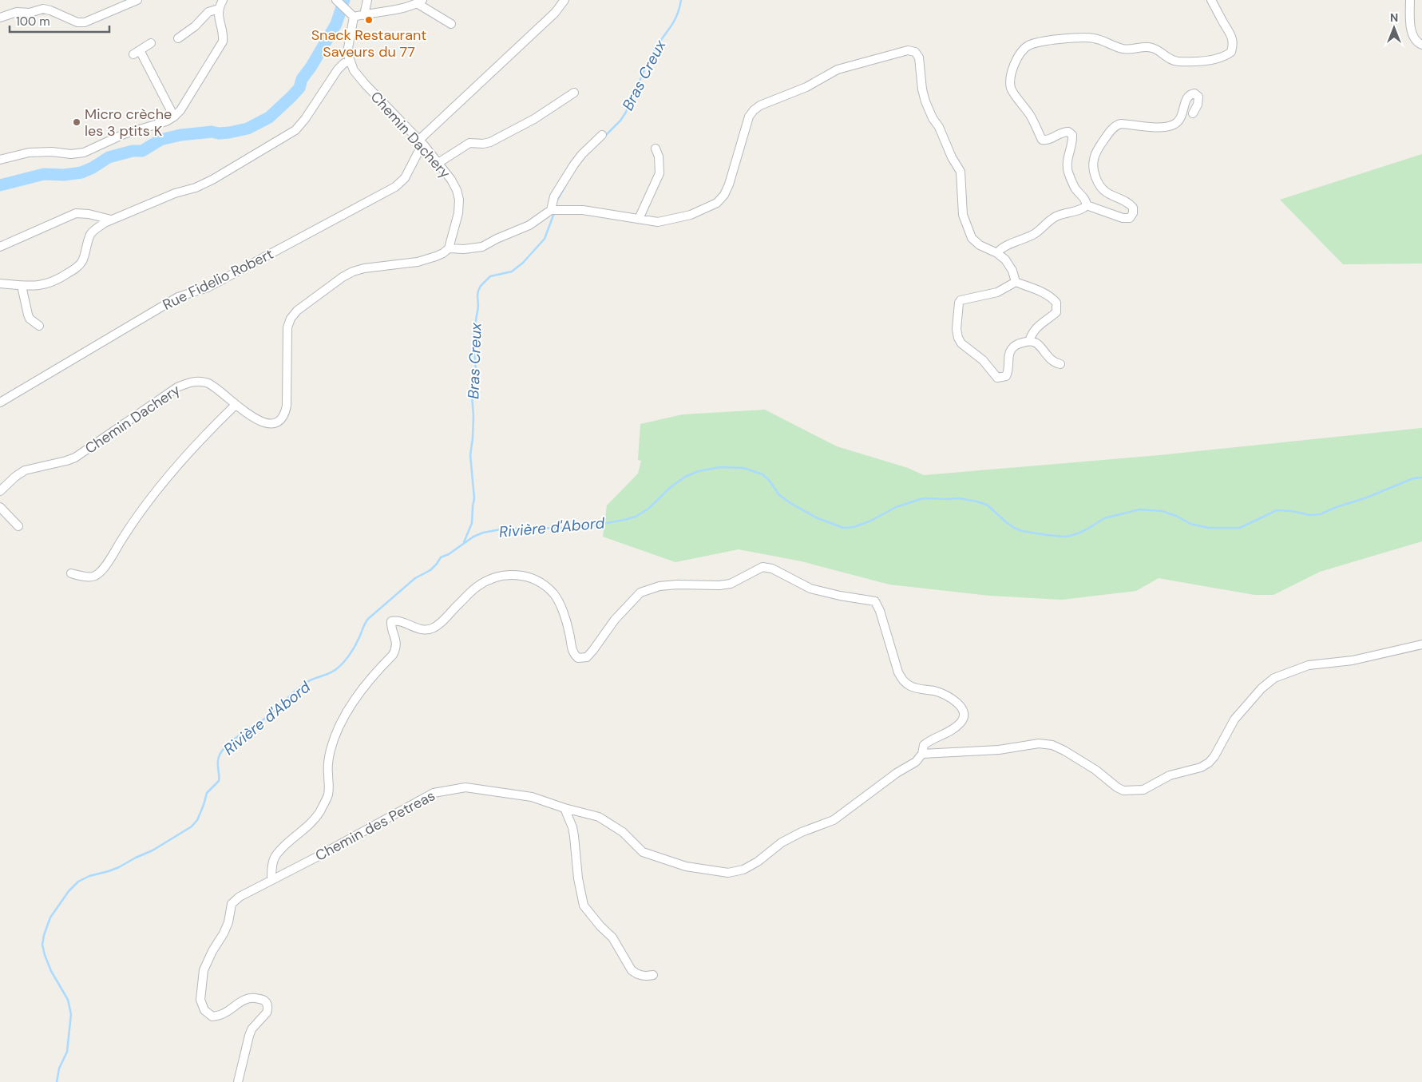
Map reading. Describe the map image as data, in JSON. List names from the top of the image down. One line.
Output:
{"streets":{"street":["Chemin Dachery","Rue Fidelio Robert","Chemin des Petreas"]},"crossings":[["Chemin Dachery","Rue Fidelio Robert"]],"water":["Bras Creux","Rivière d'Abord"],"places":["Snack Restaurant Saveurs du 77","Micro crèche les 3 ptits K"],"scale_bar":"100 m","north":"top"}
